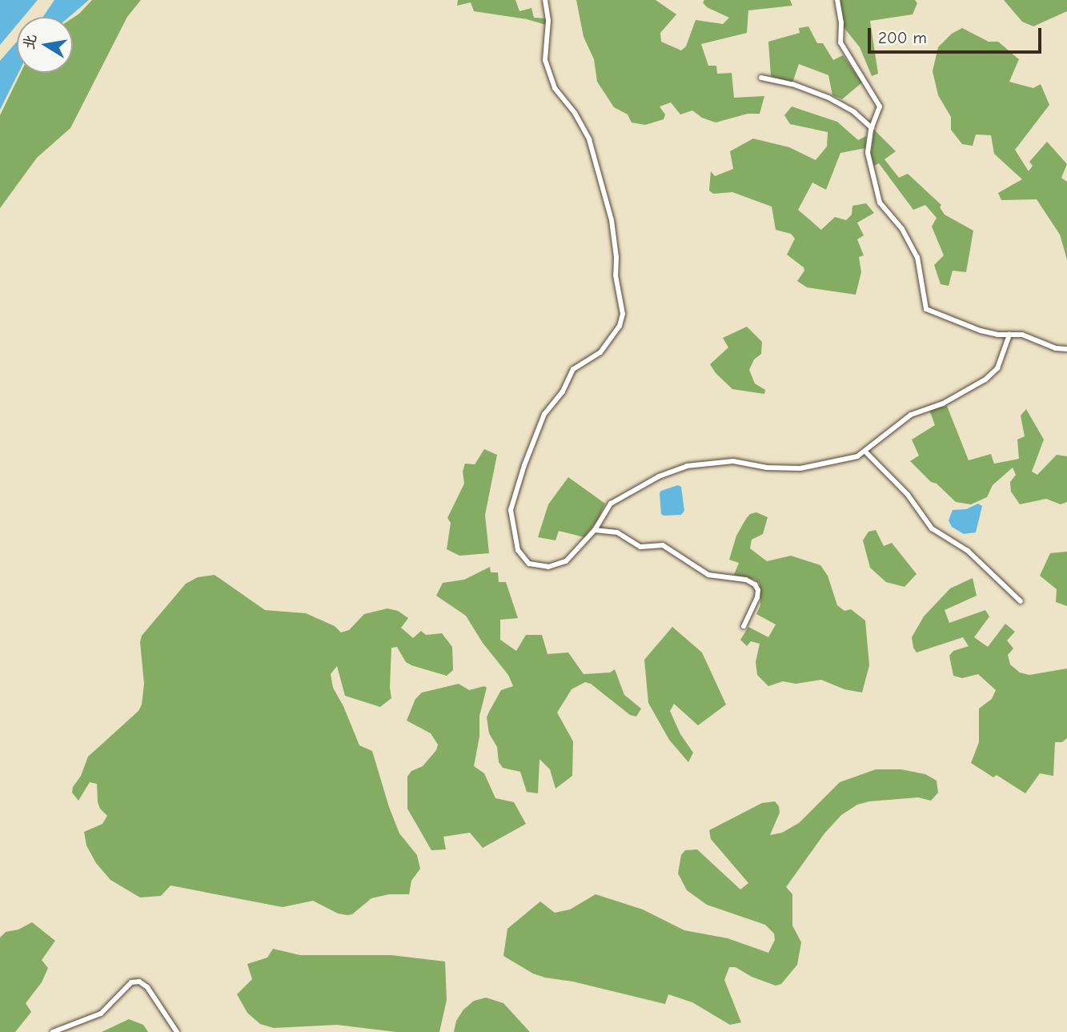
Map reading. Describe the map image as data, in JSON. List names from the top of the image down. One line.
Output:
{"scale_bar":"200 m","north":"left"}
